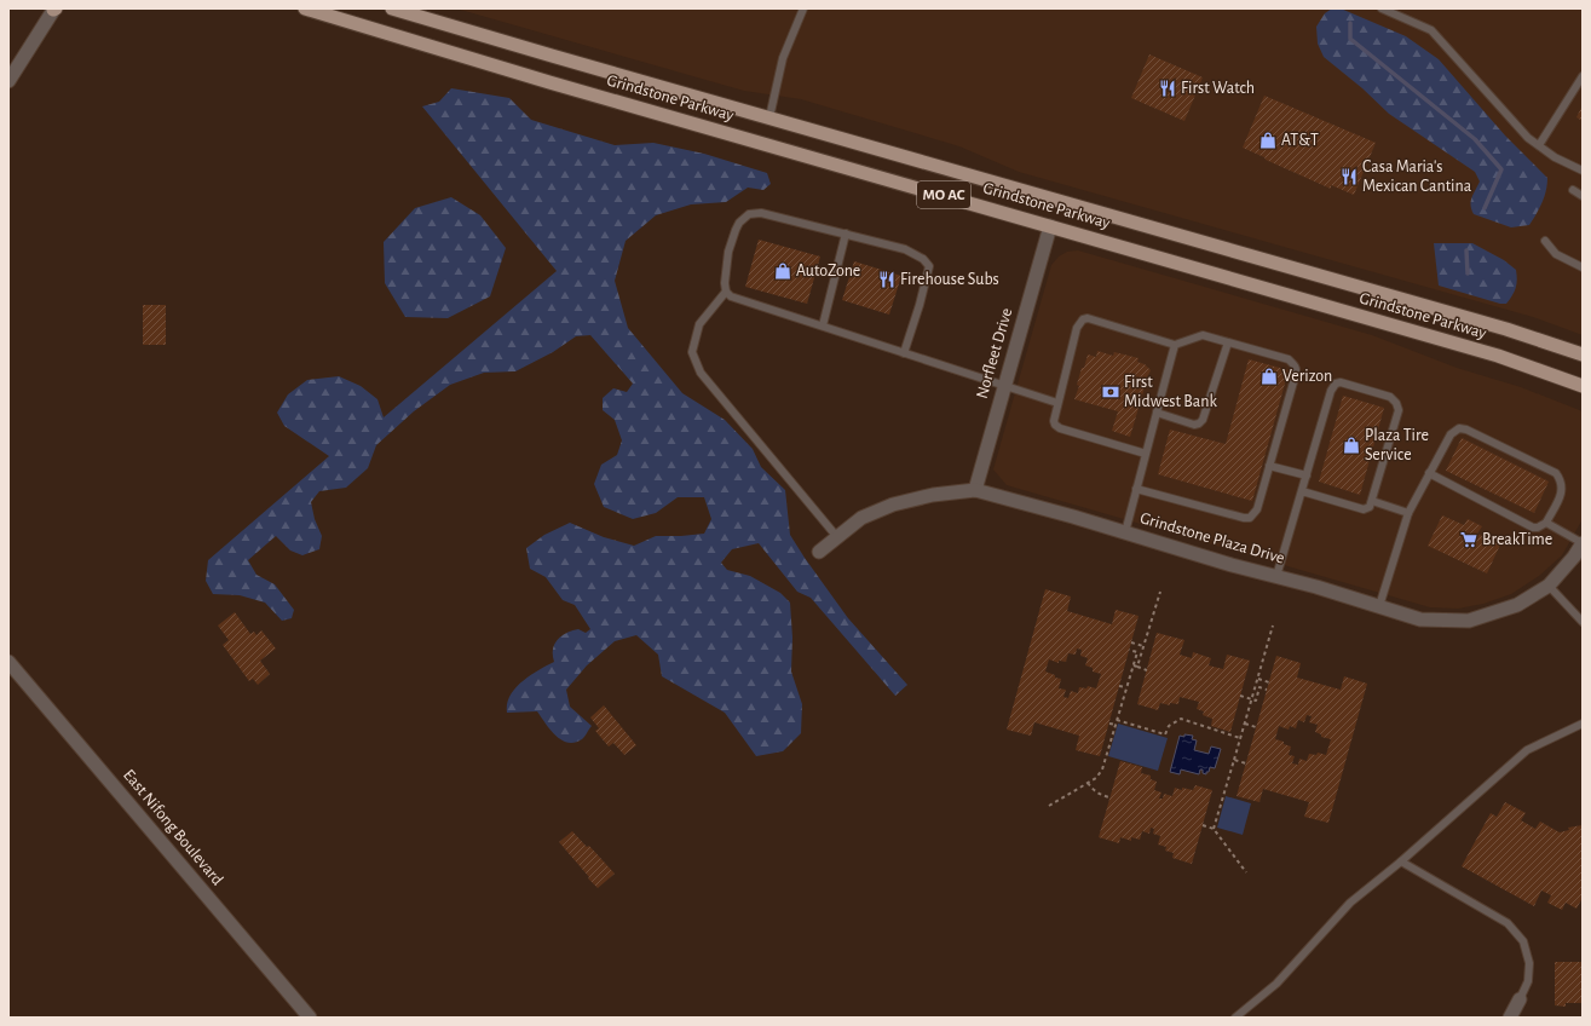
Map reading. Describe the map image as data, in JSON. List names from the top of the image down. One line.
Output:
{"streets":{"main road":["Grindstone Parkway","MO AC"],"street":["Norfleet Drive","Grindstone Plaza Drive","East Nifong Boulevard"]},"crossings":[["Grindstone Parkway","Norfleet Drive"],["Norfleet Drive","Grindstone Plaza Drive"]],"places":{"restaurant":["First Watch","Casa Maria's Mexican Cantina","Firehouse Subs"],"shop":["AT&T","AutoZone","Verizon","Plaza Tire Service"],"bank":["First Midwest Bank"],"supermarket":["BreakTime"]}}
